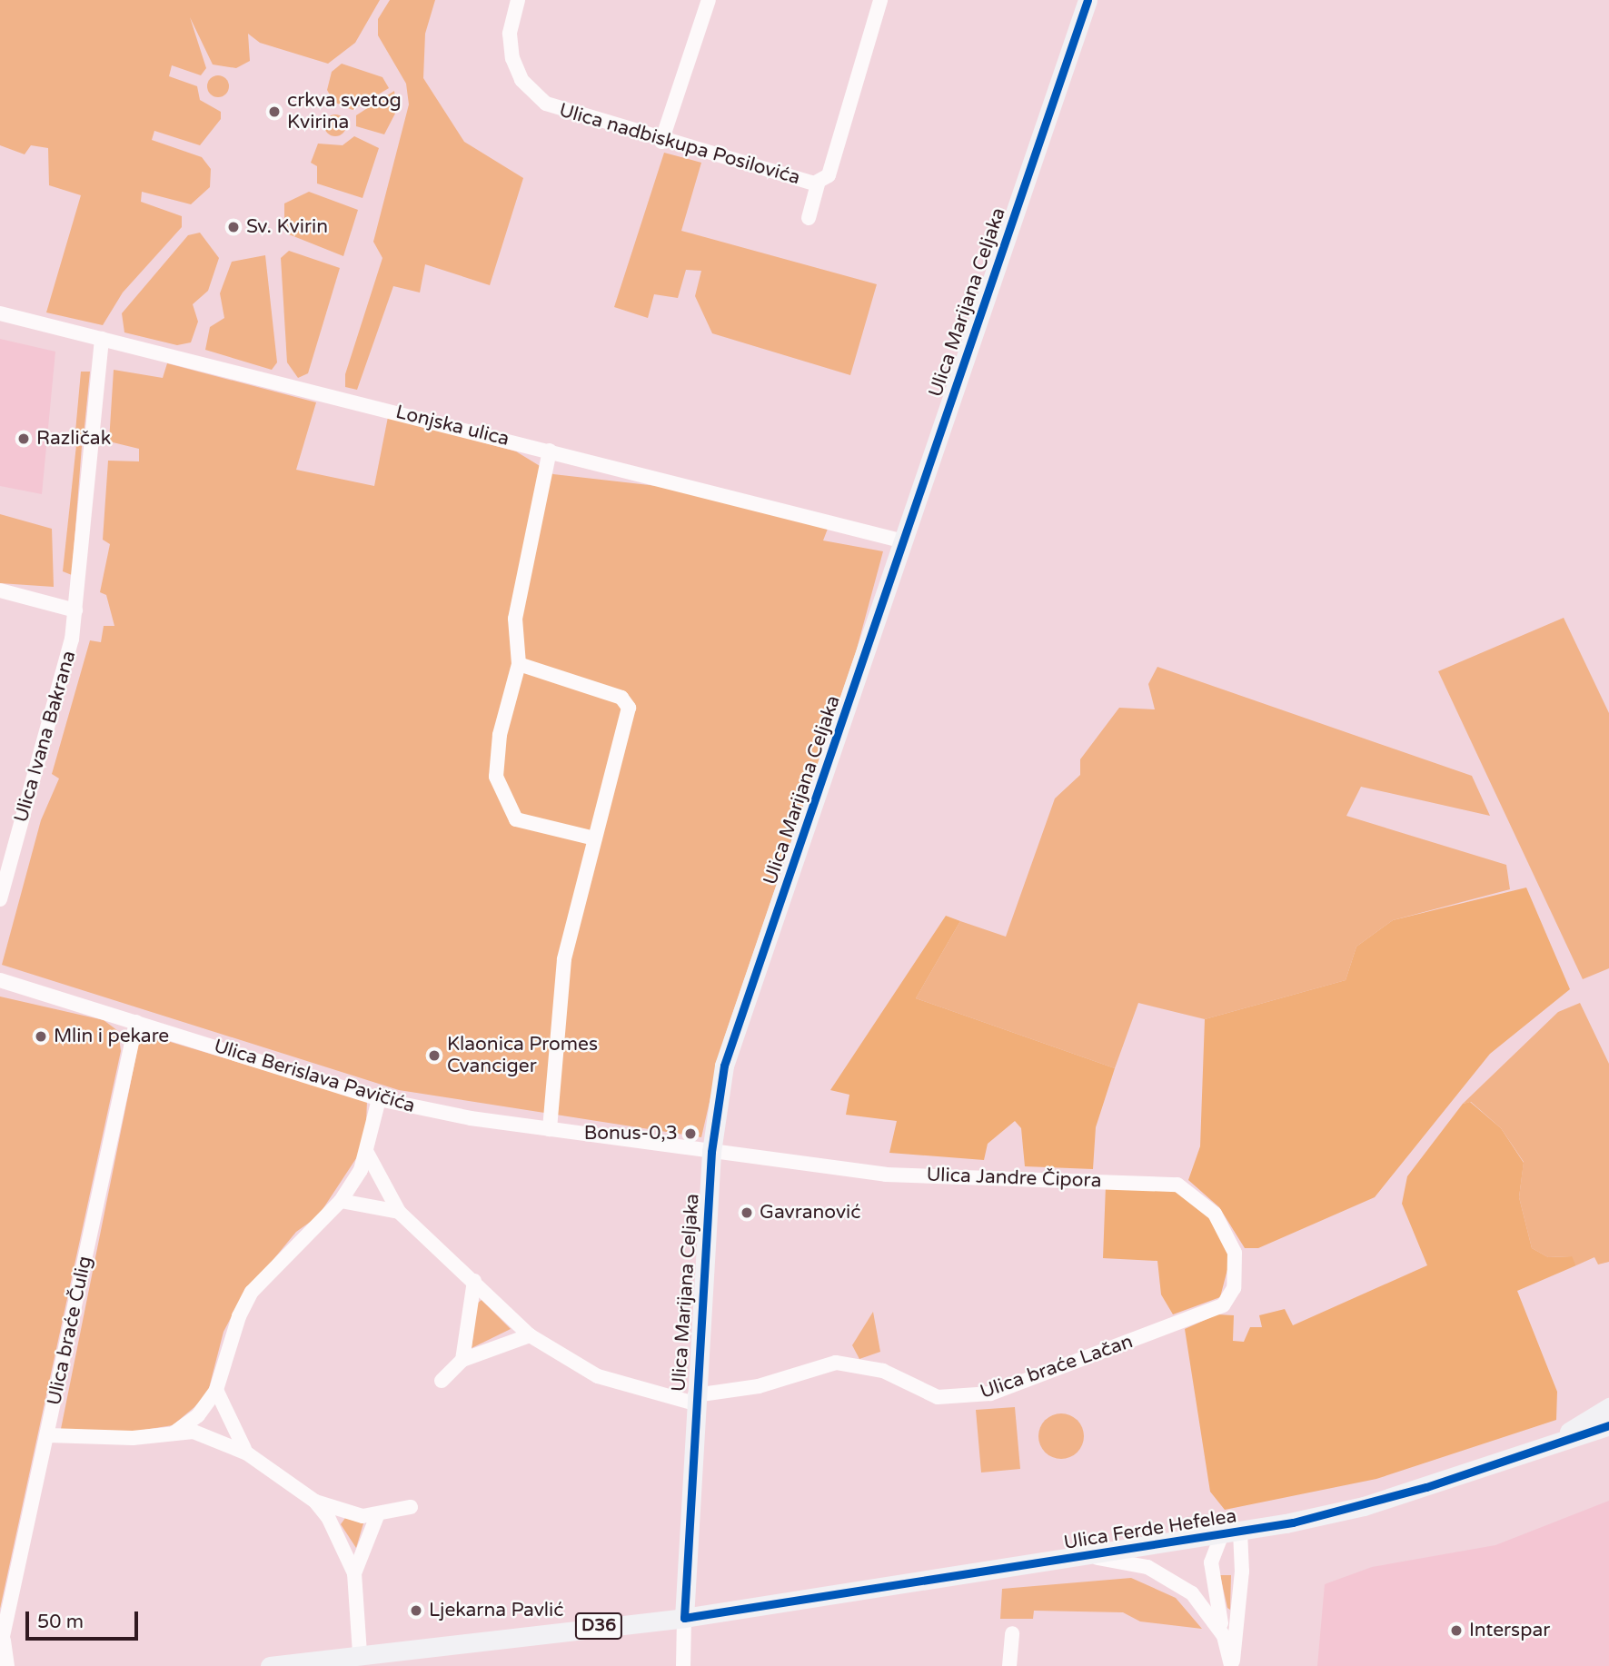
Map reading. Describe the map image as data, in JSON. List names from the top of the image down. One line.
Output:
{"streets":{"main road":["Ulica Marijana Celjaka","Ulica Ferde Hefelea","D36"],"street":["Ulica nadbiskupa Posilovića","Lonjska ulica","Ulica Ivana Bakrana","Ulica Berislava Pavičića","Ulica Jandre Čipora","Ulica braće Čulig","Ulica braće Lačan"]},"crossings":[["Ulica Marijana Celjaka","Lonjska ulica"],["Ulica Marijana Celjaka","Ulica Berislava Pavičića"],["Ulica Marijana Celjaka","Ulica Jandre Čipora"],["Ulica Marijana Celjaka","Ulica braće Lačan"],["Ulica Marijana Celjaka","Ulica Ferde Hefelea"],["Lonjska ulica","Ulica Ivana Bakrana"],["Ulica Berislava Pavičića","Ulica Jandre Čipora"],["Ulica Berislava Pavičića","Ulica braće Čulig"],["Ulica Jandre Čipora","Ulica braće Lačan"]],"places":["crkva svetog Kvirina","Sv. Kvirin","Različak","Mlin i pekare","Klaonica Promes Cvanciger","Bonus-0,3","Gavranović","Ljekarna Pavlić","Interspar"],"scale_bar":"50 m"}
